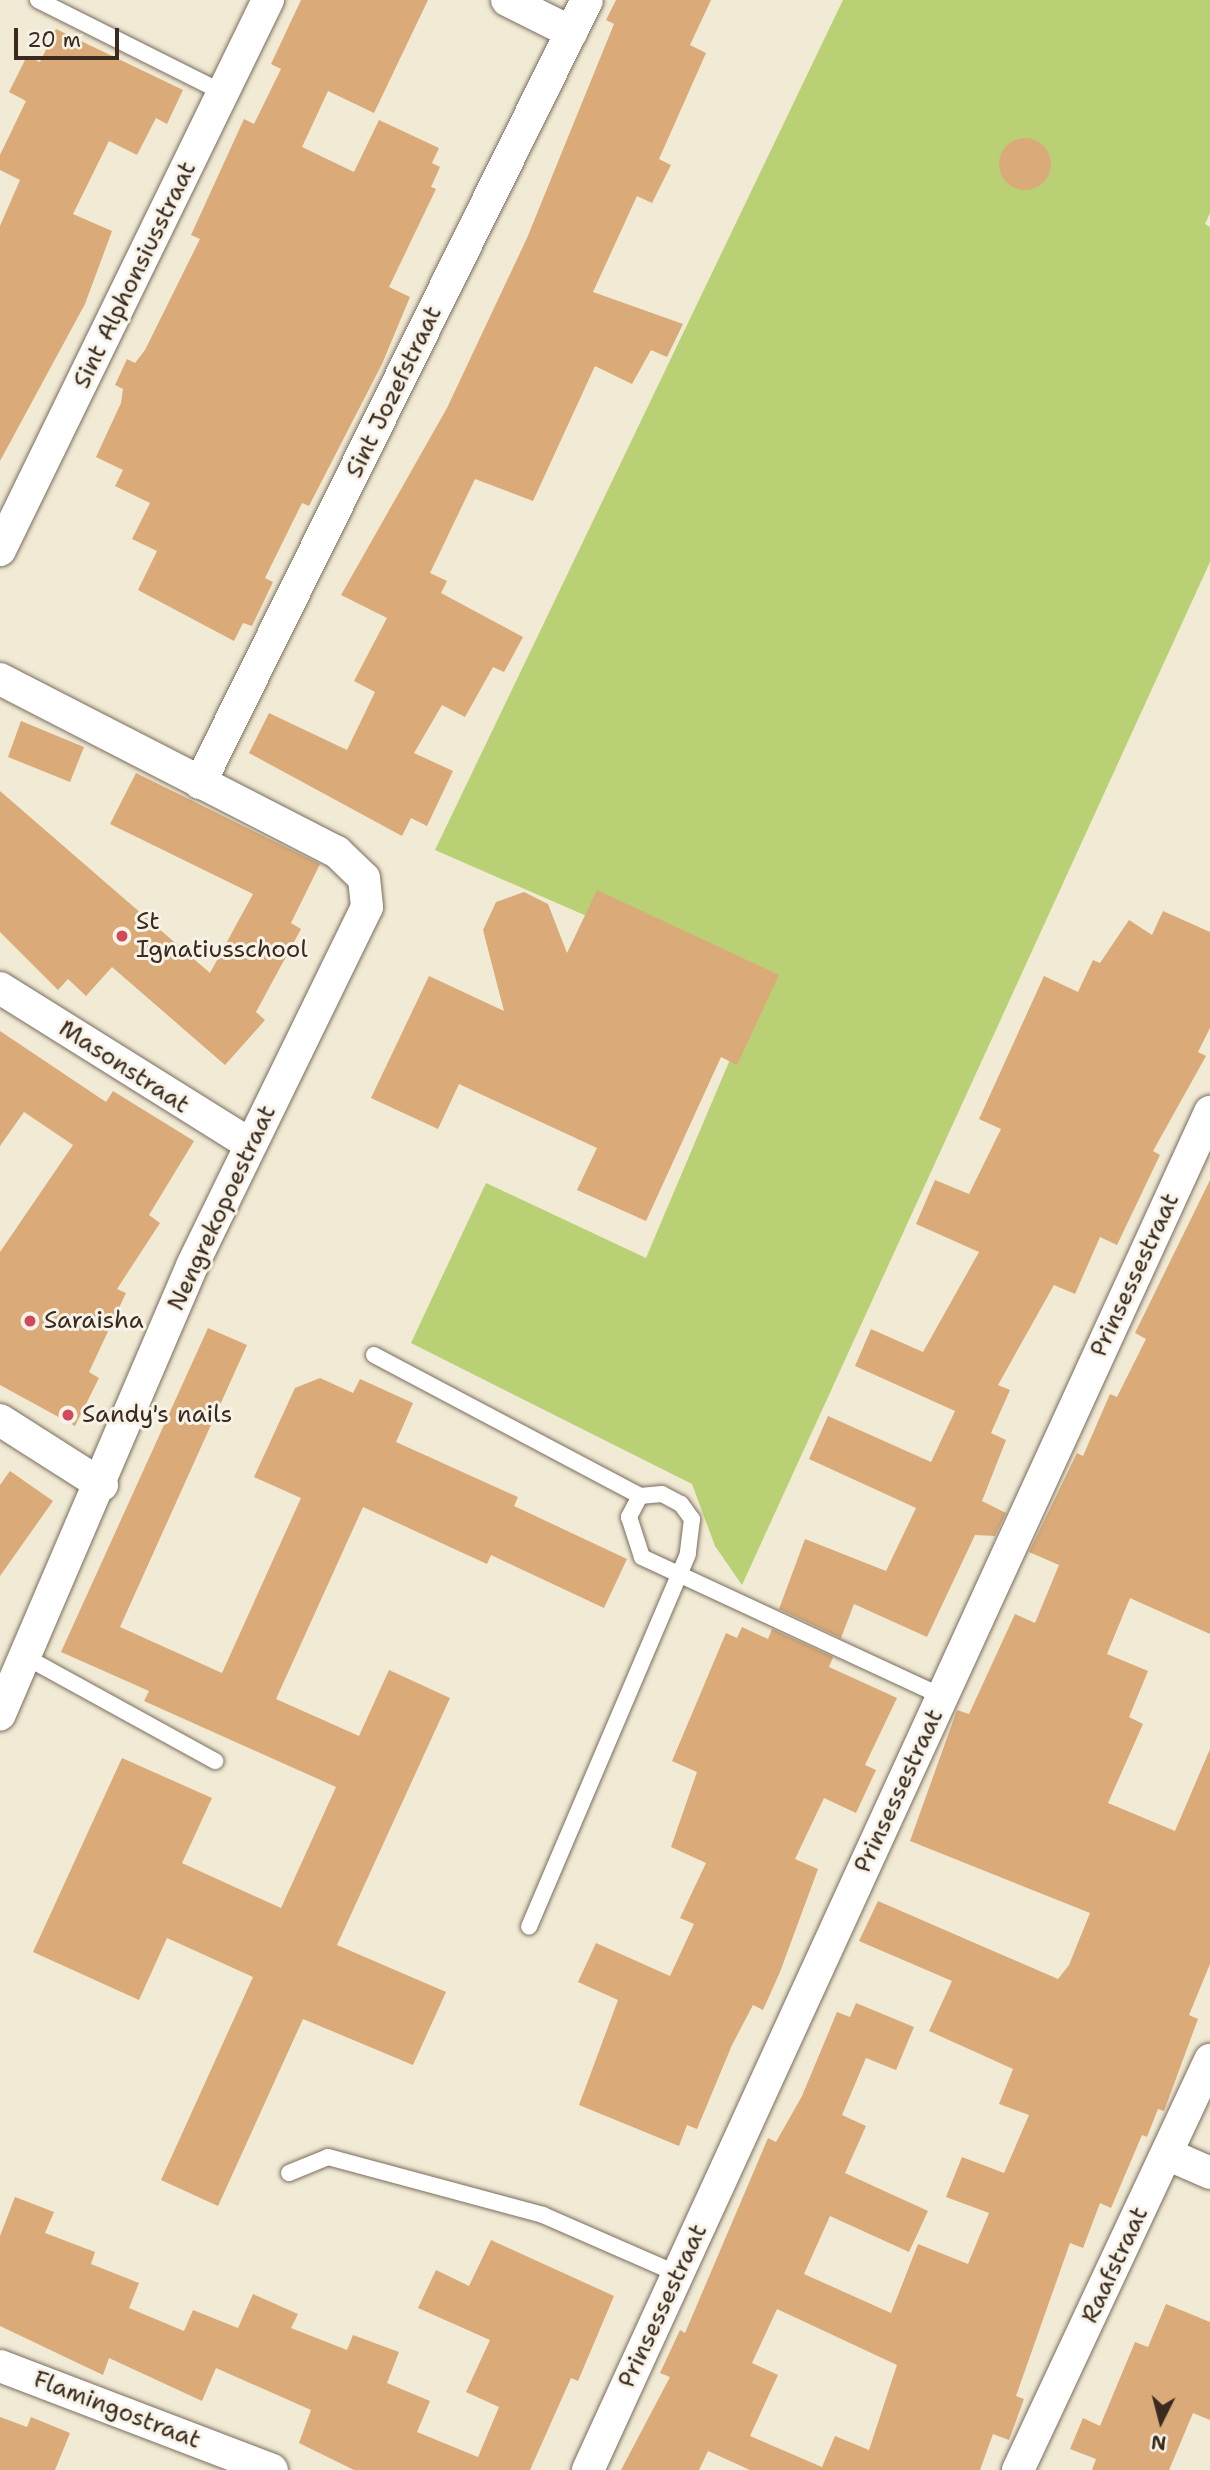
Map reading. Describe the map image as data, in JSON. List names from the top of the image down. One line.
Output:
{"streets":{"street":["Sint Alphonsiusstraat","Sint Jozefstraat","Masonstraat","Nengrekopoestraat","Prinsessestraat","Raafstraat","Flamingostraat"]},"crossings":[["Sint Jozefstraat","Nengrekopoestraat"],["Masonstraat","Nengrekopoestraat"]],"places":["St Ignatiusschool","Saraisha","Sandy's nails"],"scale_bar":"20 m","north":"bottom"}
